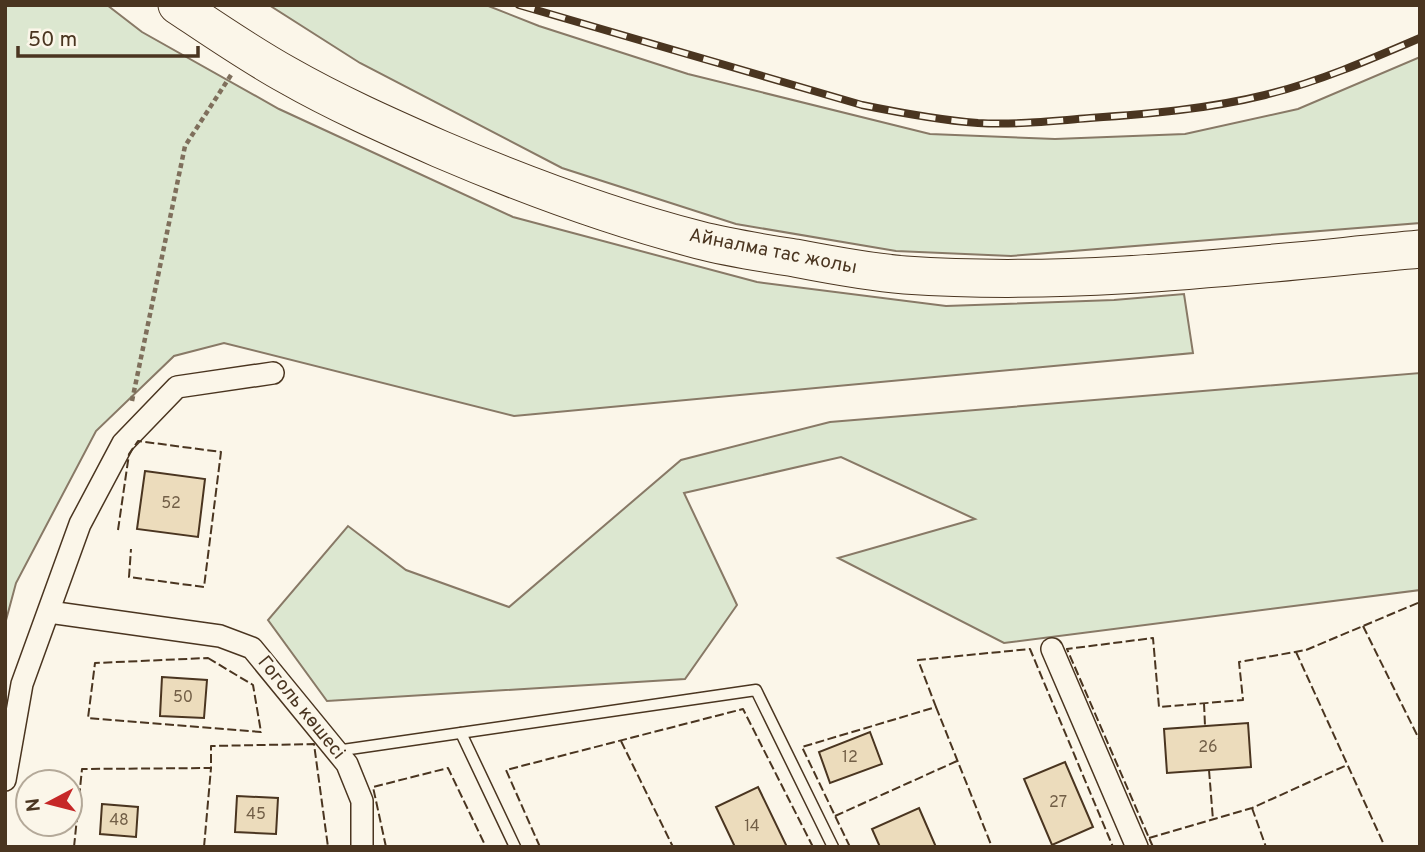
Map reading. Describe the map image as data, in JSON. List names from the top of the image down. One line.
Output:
{"streets":{"highway":["Айналма тас жолы"],"street":["Гоголь көшесі"]},"house_numbers":["52","50","26","12","27","45","48","14"],"scale_bar":"50 m","north":"left"}
